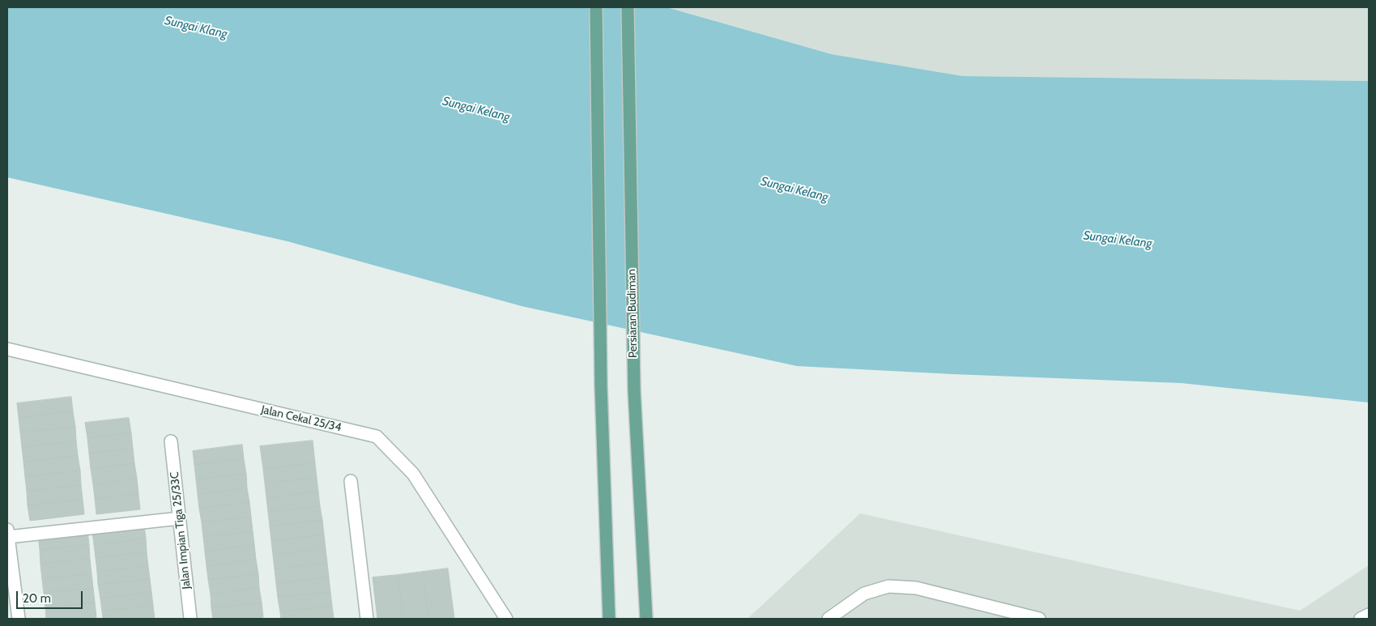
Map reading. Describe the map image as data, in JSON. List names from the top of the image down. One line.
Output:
{"streets":{"main road":["Persiaran Budiman"],"street":["Jalan Cekal 25/34","Jalan Impian Tiga 25/33C"]},"water":["Sungai Klang","Sungai Kelang"],"scale_bar":"20 m"}
